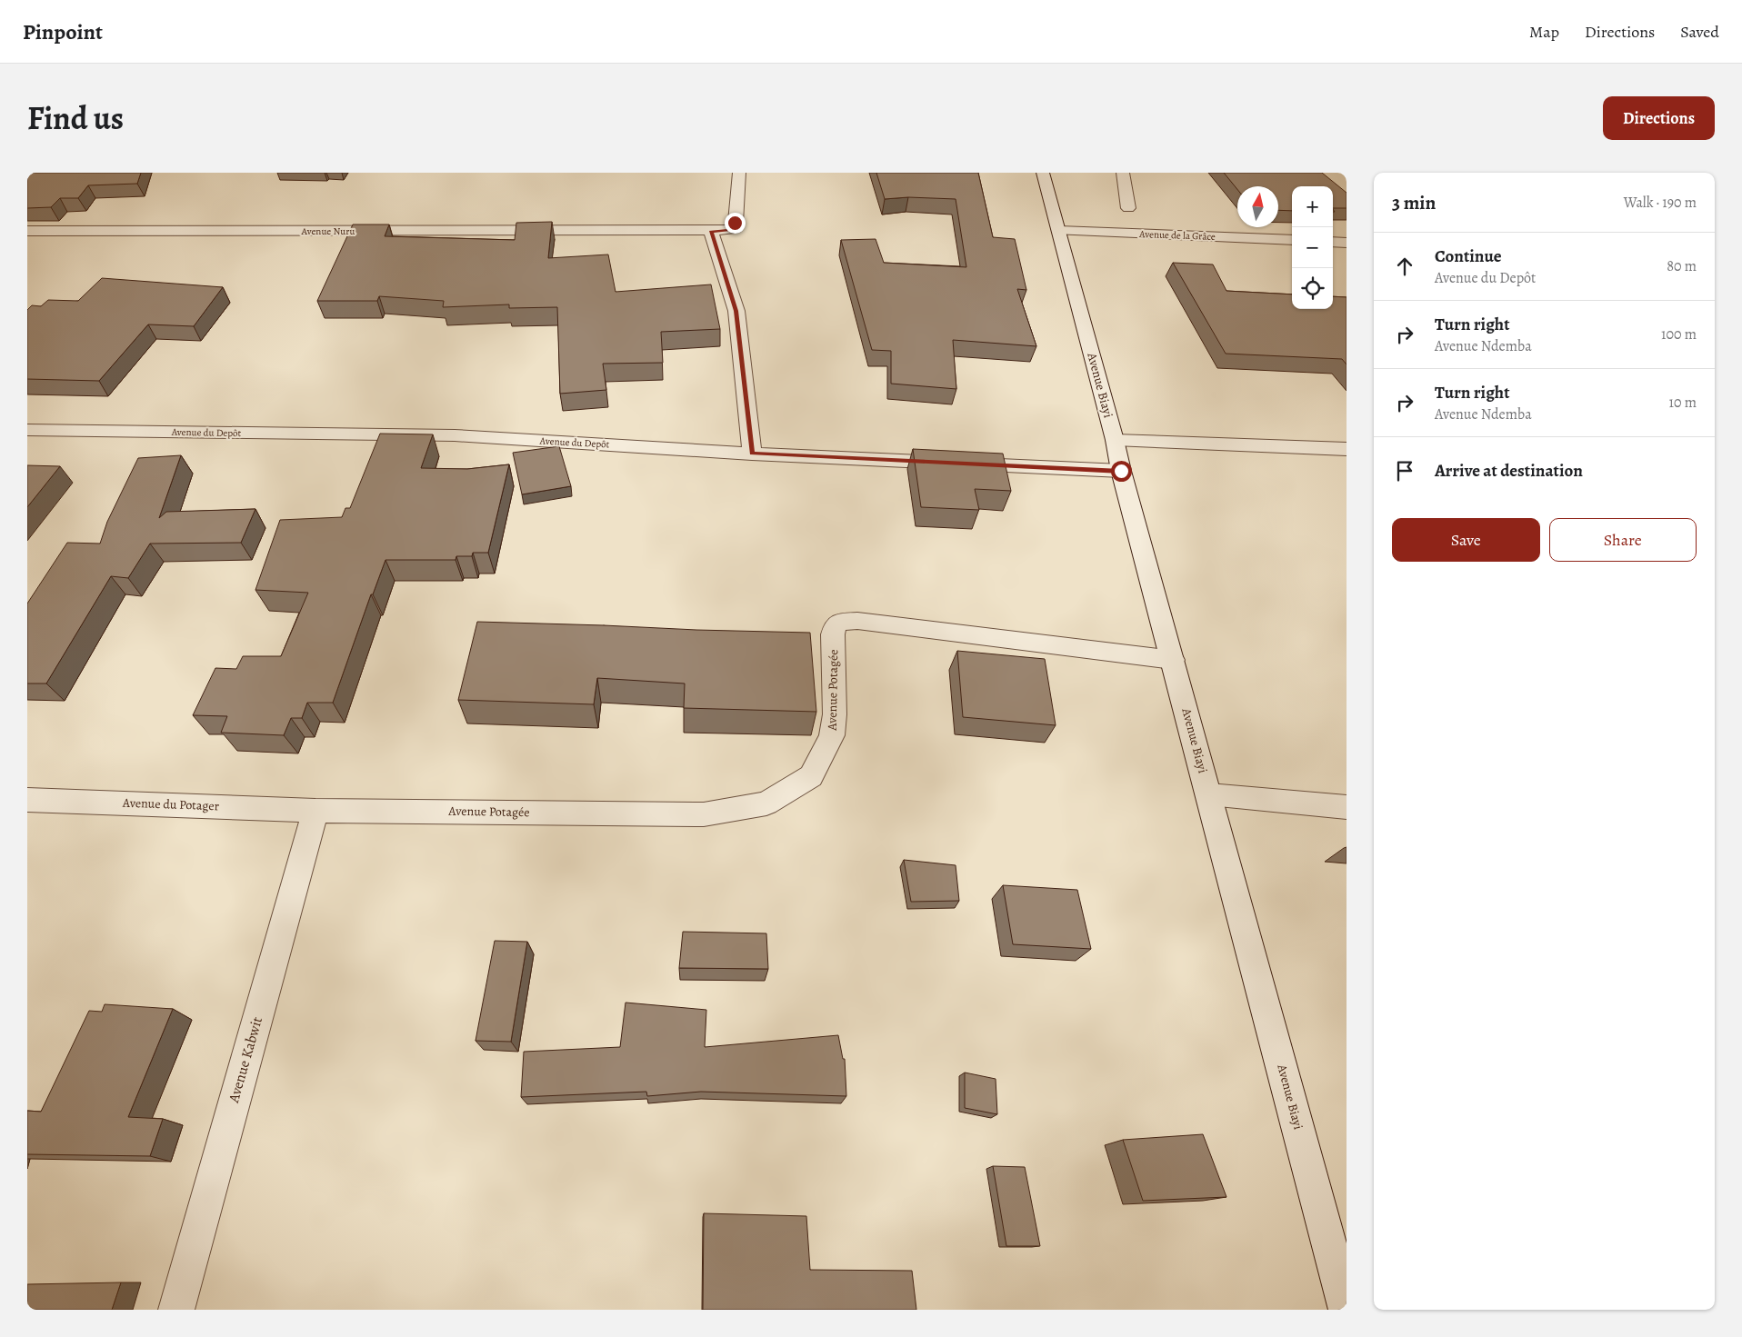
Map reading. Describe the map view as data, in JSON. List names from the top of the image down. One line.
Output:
{"streets":{"street":["Avenue Nuru","Avenue de la Grâce","Avenue Biayi","Avenue du Depôt","Avenue Potagée","Avenue du Potager","Avenue Kabwit"]},"crossings":[["Avenue de la Grâce","Avenue Biayi"],["Avenue Biayi","Avenue du Depôt"],["Avenue Biayi","Avenue Potagée"],["Avenue Potagée","Avenue du Potager"],["Avenue Potagée","Avenue Kabwit"],["Avenue du Potager","Avenue Kabwit"]],"north":"top","page":{"header":"Pinpoint","nav":["Map","Directions","Saved"],"title":"Find us","buttons":["Directions",["Save","Share"]],"heading":["3 min","Walk · 190 m"],"map_buttons":["+","−"],"list":[["Continue","Avenue du Depôt","80 m"],["Turn right","Avenue Ndemba","100 m"],["Turn right","Avenue Ndemba","10 m"],"Arrive at destination"]}}
